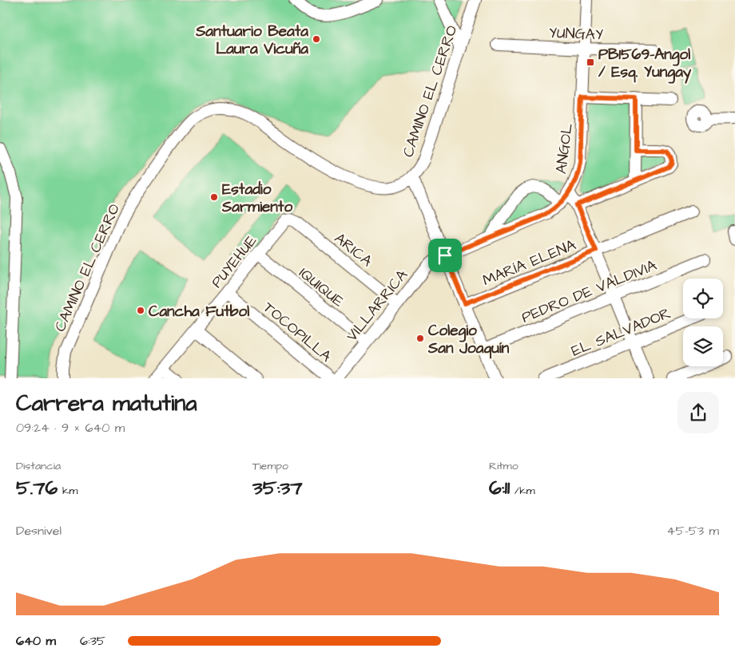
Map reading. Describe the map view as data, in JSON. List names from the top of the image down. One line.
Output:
{"streets":{"street":["YUNGAY","CAMINO EL CERRO","ANGOL","ARICA","PUYEHUE","MARÍA ELENA","IQUIQUE","PEDRO DE VALDIVIA","VILLARRICA","TOCOPILLA","EL SALVADOR"]},"crossings":[["YUNGAY","ANGOL"],["ANGOL","MARÍA ELENA"],["ANGOL","PEDRO DE VALDIVIA"],["ANGOL","VILLARRICA"],["ANGOL","EL SALVADOR"],["ARICA","PUYEHUE"],["ARICA","VILLARRICA"],["PUYEHUE","IQUIQUE"],["PUYEHUE","TOCOPILLA"],["IQUIQUE","VILLARRICA"]],"places":{"other":["Santuario Beata Laura Vicuña","Estadio Sarmiento","Cancha Futbol","Colegio San Joaquín"],"transit":["PB1569-Angol / Esq. Yungay"]},"page":{"heading":["Carrera matutina","09:24 · 9 × 640 m"],"stats":[["Distancia","5.76 km"],["Tiempo","35:37"],["Ritmo","6:11 /km"]],"chart":["Desnivel","45–53 m"],"list":[{"name":"640 m","note":"6:35"}]}}
